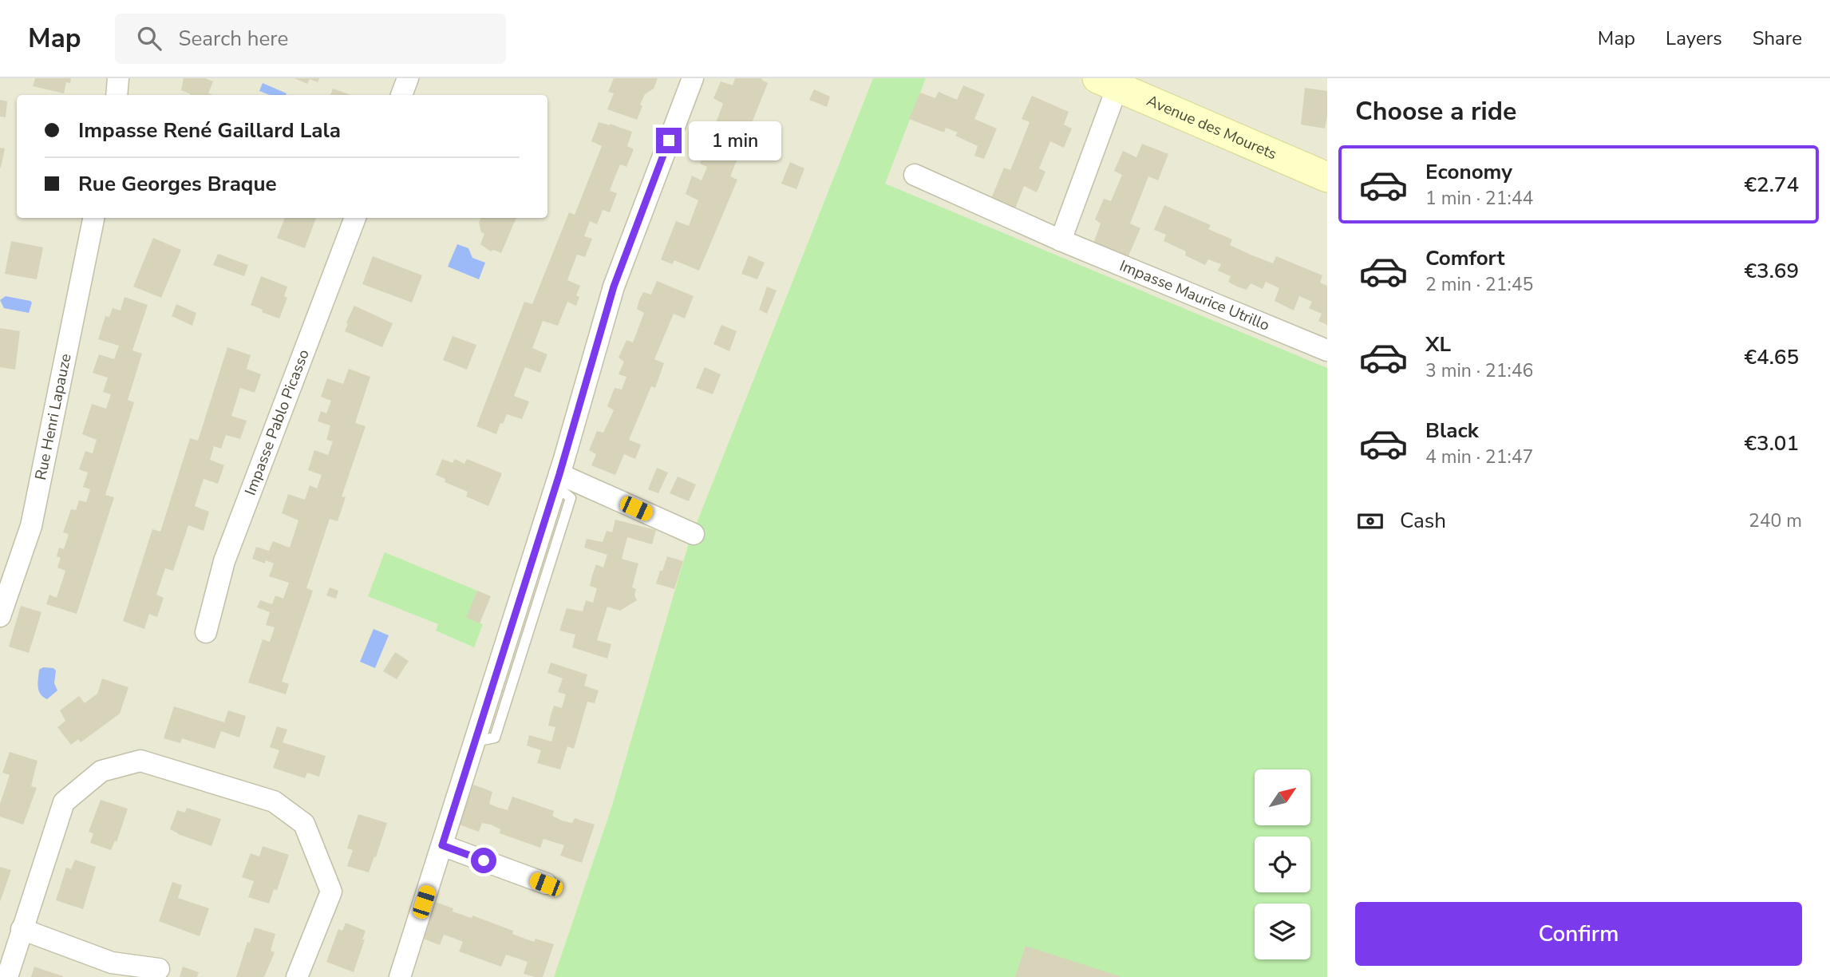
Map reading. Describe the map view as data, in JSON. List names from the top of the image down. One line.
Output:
{"streets":{"main road":["Avenue des Mourets"],"street":["Impasse Maurice Utrillo","Rue Henri Lapauze","Impasse Pablo Picasso"]},"north":"top right","page":{"header":"Map","search":"Search here","nav":["Map","Layers","Share"],"heading":"Choose a ride","banner":["Impasse René Gaillard Lala","Rue Georges Braque"],"bubble":"1 min","list":[{"name":"Economy","note":"1 min · 21:44","value":"€2.74"},{"name":"Comfort","note":"2 min · 21:45","value":"€3.69"},{"name":"XL","note":"3 min · 21:46","value":"€4.65"},{"name":"Black","note":"4 min · 21:47","value":"€3.01"}],"pay":["Cash","240 m"],"buttons":"Confirm"}}
